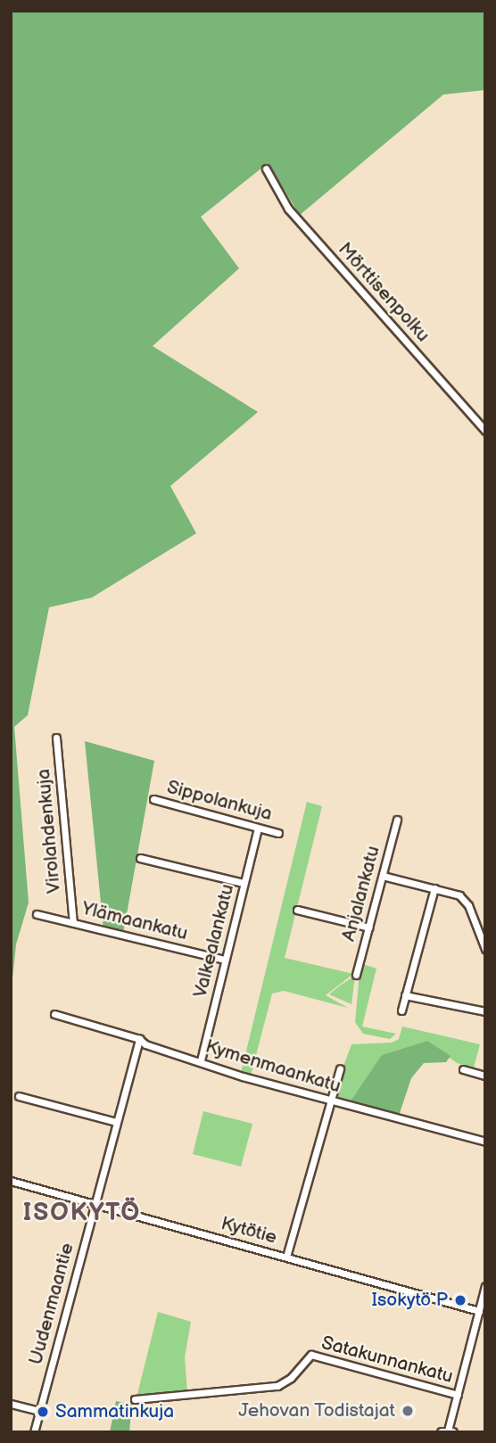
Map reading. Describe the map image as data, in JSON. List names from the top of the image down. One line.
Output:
{"streets":{"street":["Mörttisenpolku","Sippolankuja","Virolahdenkuja","Anjalankatu","Ylämaankatu","Valkealankatu","Kymenmaankatu","Kytötie","Uudenmaantie","Satakunnankatu"]},"crossings":[["Sippolankuja","Valkealankatu"],["Virolahdenkuja","Ylämaankatu"],["Ylämaankatu","Valkealankatu"],["Valkealankatu","Kymenmaankatu"],["Kymenmaankatu","Uudenmaantie"],["Kytötie","Uudenmaantie"]],"districts":["ISOKYTÖ"],"places":["Isokytö P","Jehovan Todistajat","Sammatinkuja"]}
